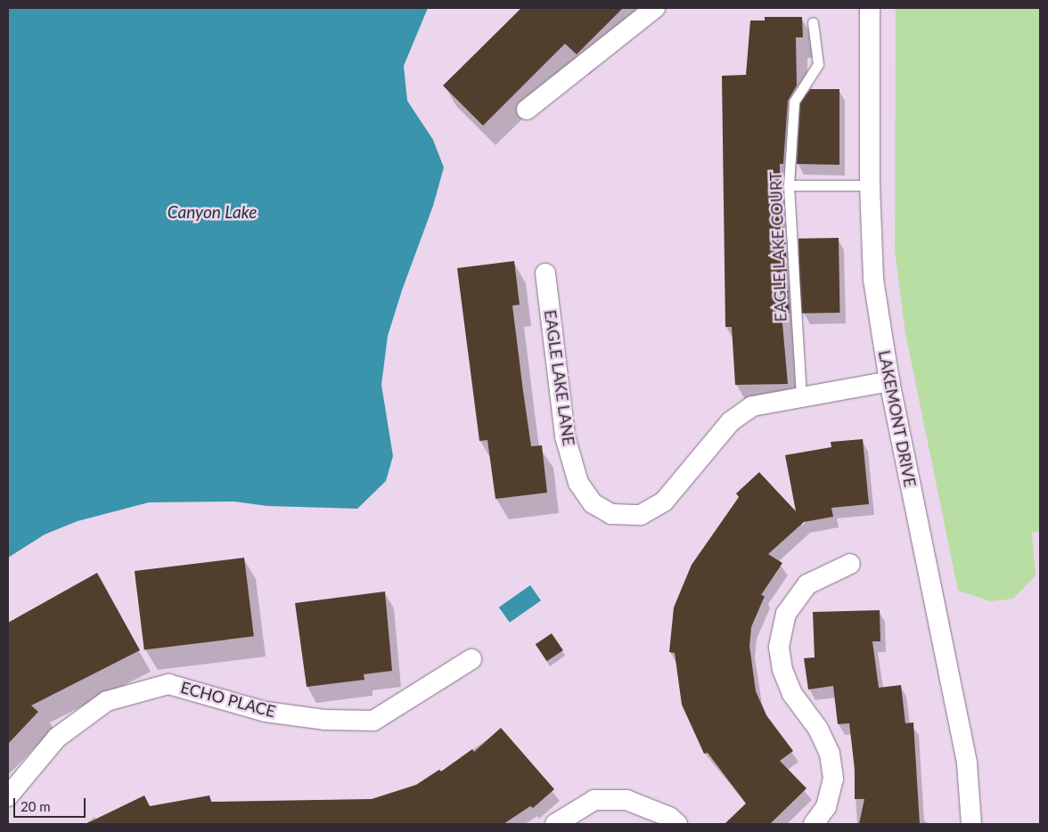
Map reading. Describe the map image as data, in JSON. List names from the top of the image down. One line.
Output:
{"streets":{"street":["EAGLE LAKE LANE","LAKEMONT DRIVE","ECHO PLACE"],"lane":["EAGLE LAKE COURT"]},"crossings":[["EAGLE LAKE COURT","EAGLE LAKE LANE"],["EAGLE LAKE LANE","LAKEMONT DRIVE"]],"water":["Canyon Lake"],"scale_bar":"20 m"}
